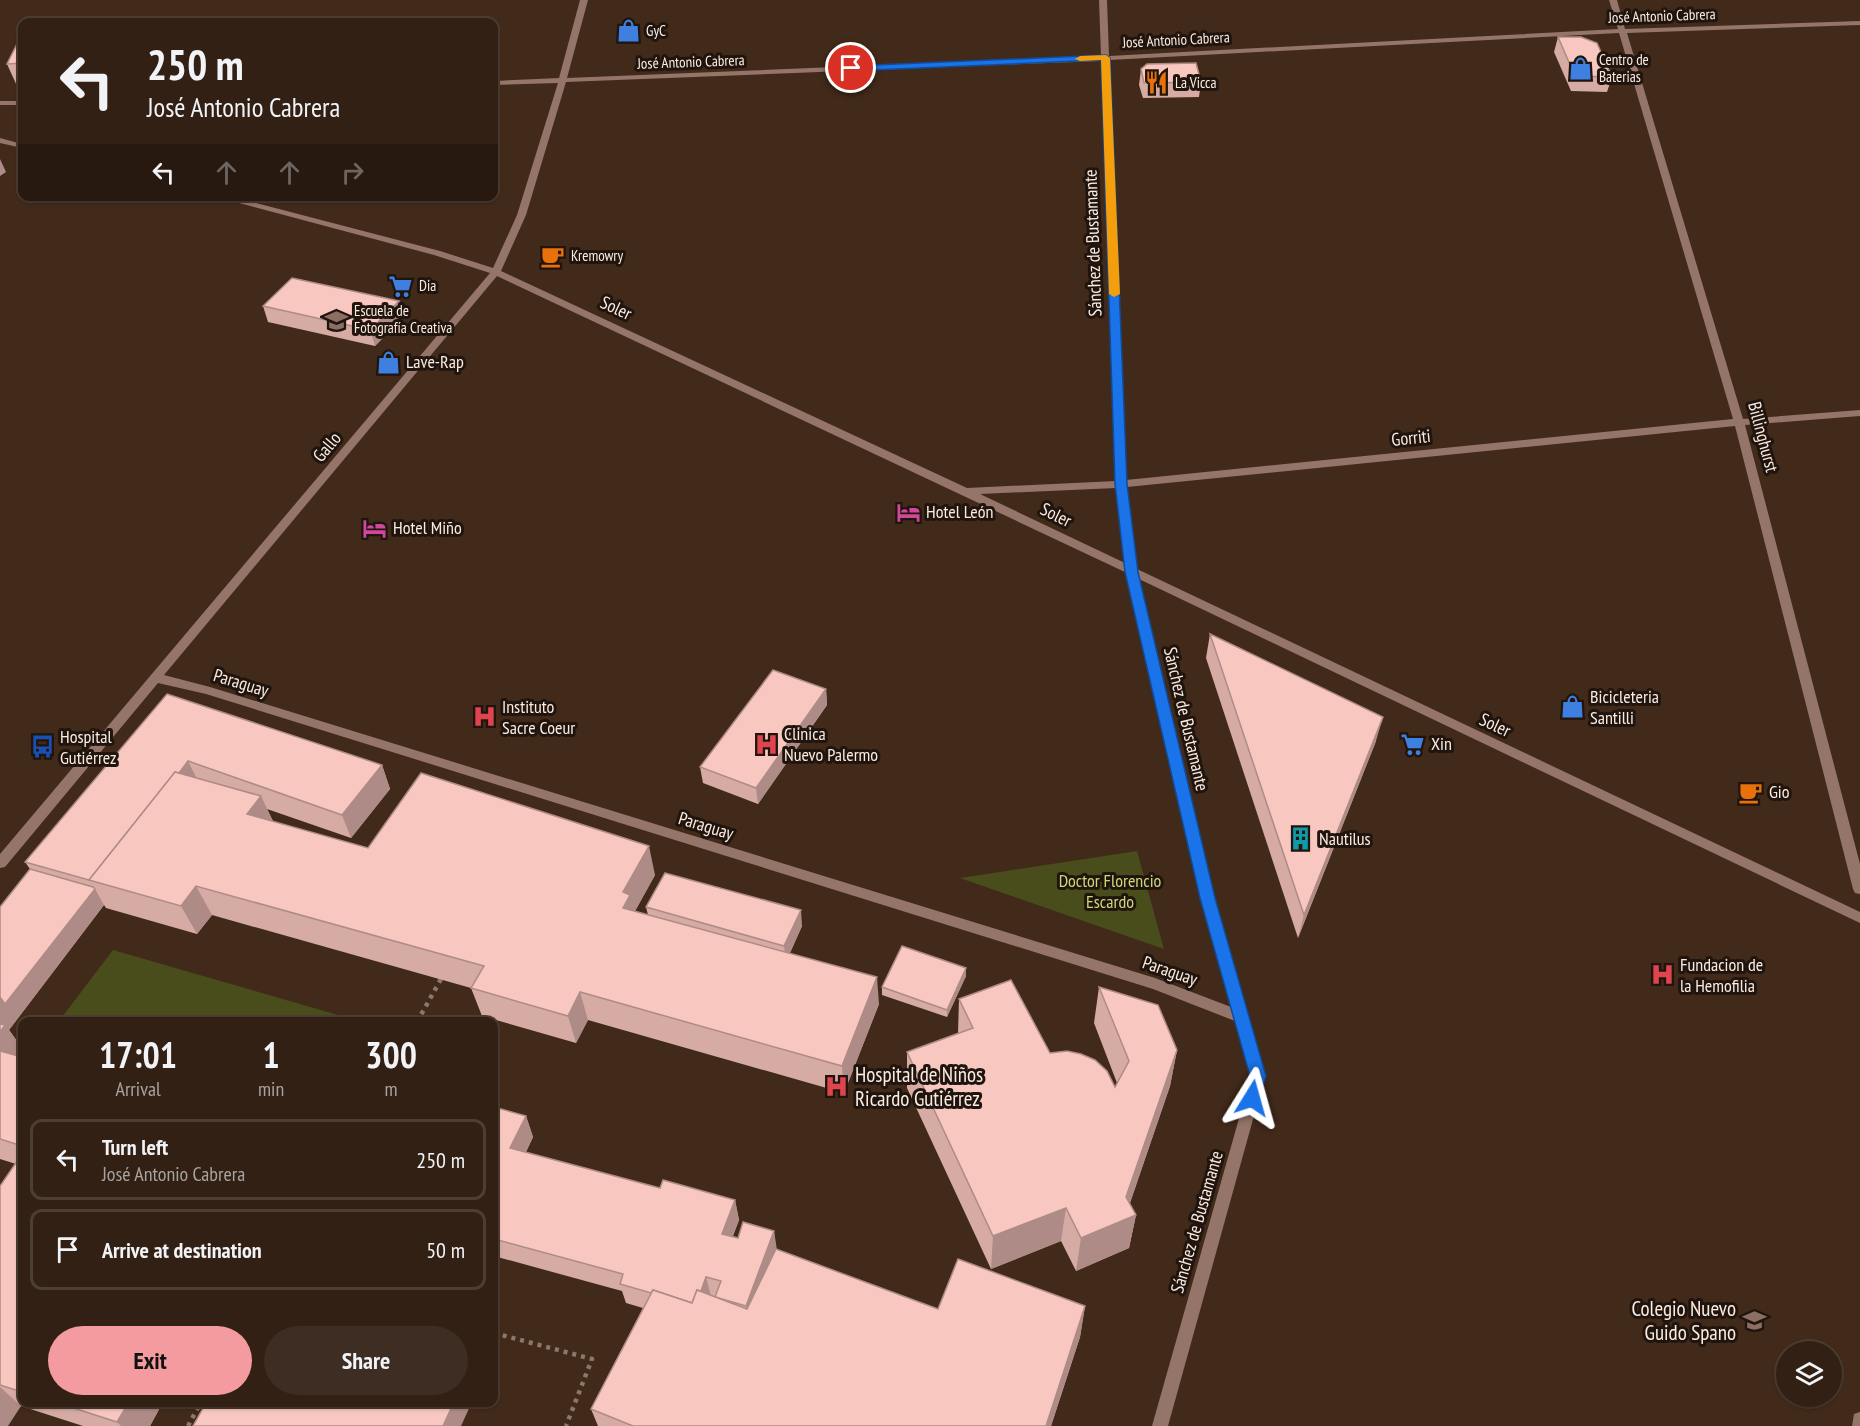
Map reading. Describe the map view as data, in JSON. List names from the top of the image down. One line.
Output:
{"streets":{"street":["José Antonio Cabrera","Sánchez de Bustamante","Soler","Billinghurst","Gorriti","Gallo","Paraguay"]},"crossings":[["José Antonio Cabrera","Sánchez de Bustamante"],["José Antonio Cabrera","Billinghurst"],["José Antonio Cabrera","Gallo"],["Sánchez de Bustamante","Soler"],["Sánchez de Bustamante","Gorriti"],["Sánchez de Bustamante","Paraguay"],["Soler","Gorriti"],["Soler","Gallo"],["Billinghurst","Gorriti"],["Gallo","Paraguay"]],"parks":["Doctor Florencio Escardo"],"places":{"shop":["GyC","Centro de Baterias","Lave-Rap","Bicicleteria Santilli"],"restaurant":["La Vicca"],"cafe":["Kremowry","Gio"],"supermarket":["Dia","Xin"],"school or university":["Escuela de Fotografía Creativa","Colegio Nuevo Guido Spano"],"hotel":["Hotel León","Hotel Miño"],"hospital":["Instituto Sacre Coeur","Clinica Nuevo Palermo","Fundacion de la Hemofilia","Hospital de Niños Ricardo Gutiérrez"],"bus stop":["Hospital Gutiérrez"],"building":["Nautilus"]},"page":{"turn":["250 m","José Antonio Cabrera"],"eta":["17:01","Arrival","1","min","300","m"],"list":[{"name":"Turn left","note":"José Antonio Cabrera","value":"250 m"},{"name":"Arrive at destination","value":"50 m"}],"buttons":["Exit","Share"]}}
